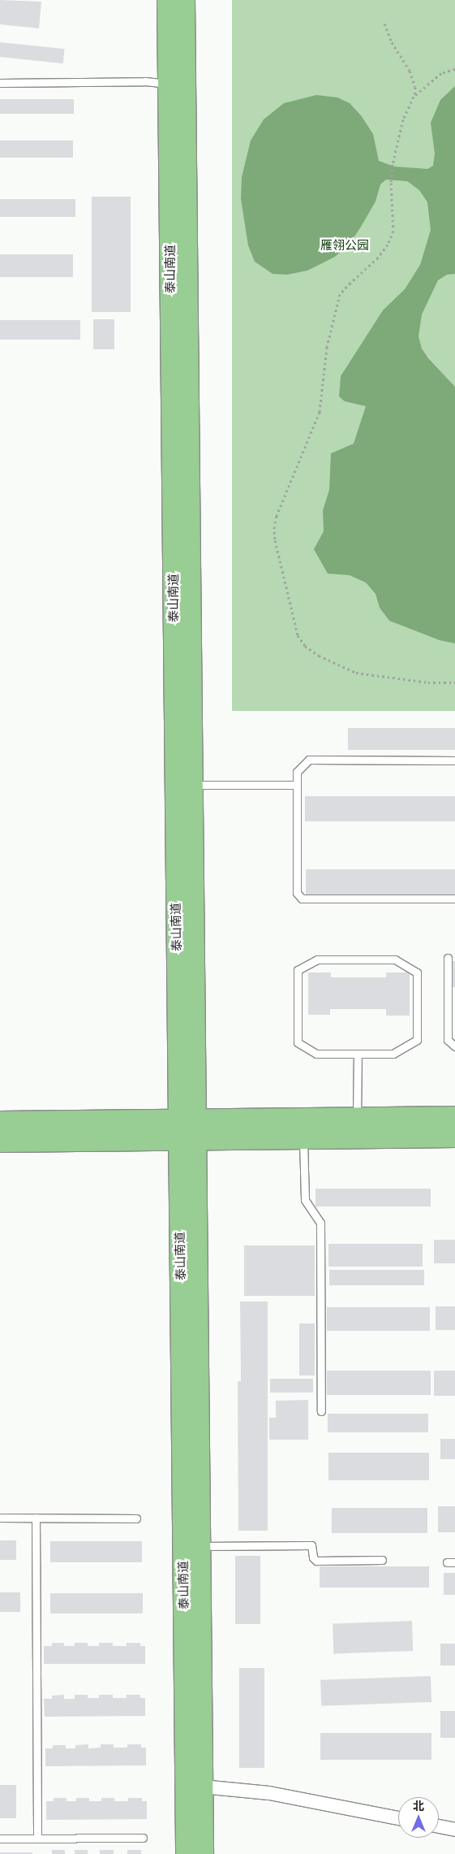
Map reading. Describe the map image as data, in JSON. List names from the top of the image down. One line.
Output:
{"streets":{"main road":["泰山南道"]},"parks":["雁翎公园"],"north":"top"}
